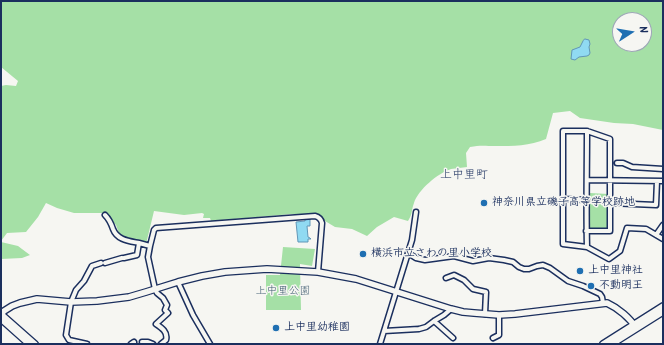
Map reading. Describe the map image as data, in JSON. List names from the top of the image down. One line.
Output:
{"districts":["上中里町"],"parks":["上中里公園"],"places":["神奈川県立磯子高等学校跡地","横浜市立さわの里小学校","上中里神社","不動明王","上中里幼稚園"],"north":"right"}
